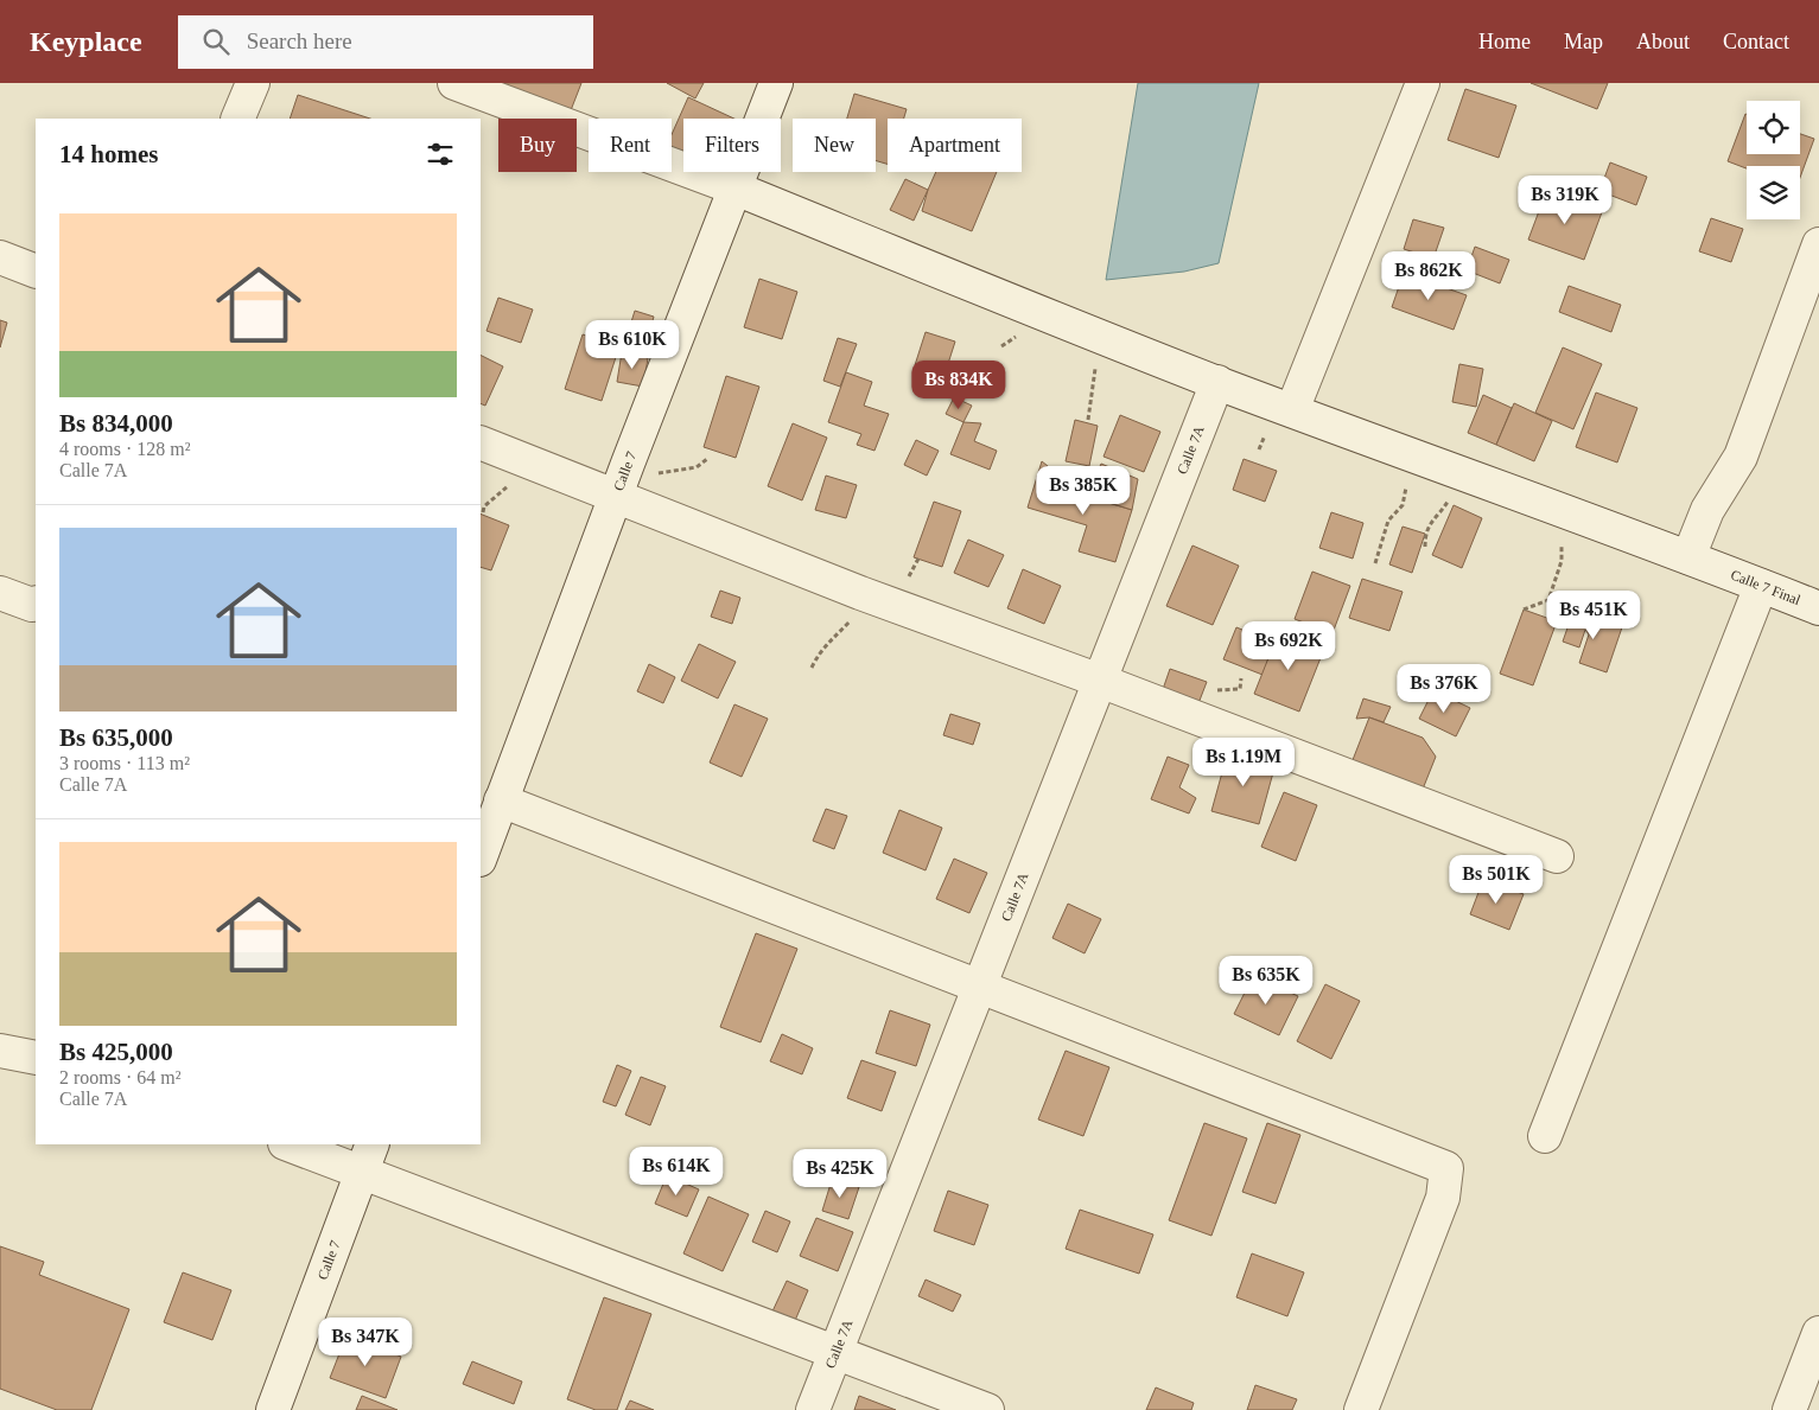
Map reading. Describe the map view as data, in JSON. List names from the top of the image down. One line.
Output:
{"streets":{"street":["Calle 7A","Calle 7","Calle 7 Final"]},"crossings":[["Calle 7A","Calle 7 Final"],["Calle 7","Calle 7 Final"]],"page":{"header":"Keyplace","search":"Search here","nav":["Home","Map","About","Contact"],"chip":["Buy","Rent","Filters","New","Apartment"],"heading":"14 homes","price":["Bs 319K","Bs 862K","Bs 610K","Bs 834K","Bs 385K","Bs 451K","Bs 692K","Bs 376K","Bs 1.19M","Bs 501K","Bs 635K","Bs 614K","Bs 425K","Bs 347K"],"list":[{"name":"Bs 834,000","note":"4 rooms · 128 m² · Calle 7A"},{"name":"Bs 635,000","note":"3 rooms · 113 m² · Calle 7A"},{"name":"Bs 425,000","note":"2 rooms · 64 m² · Calle 7A"}]}}
